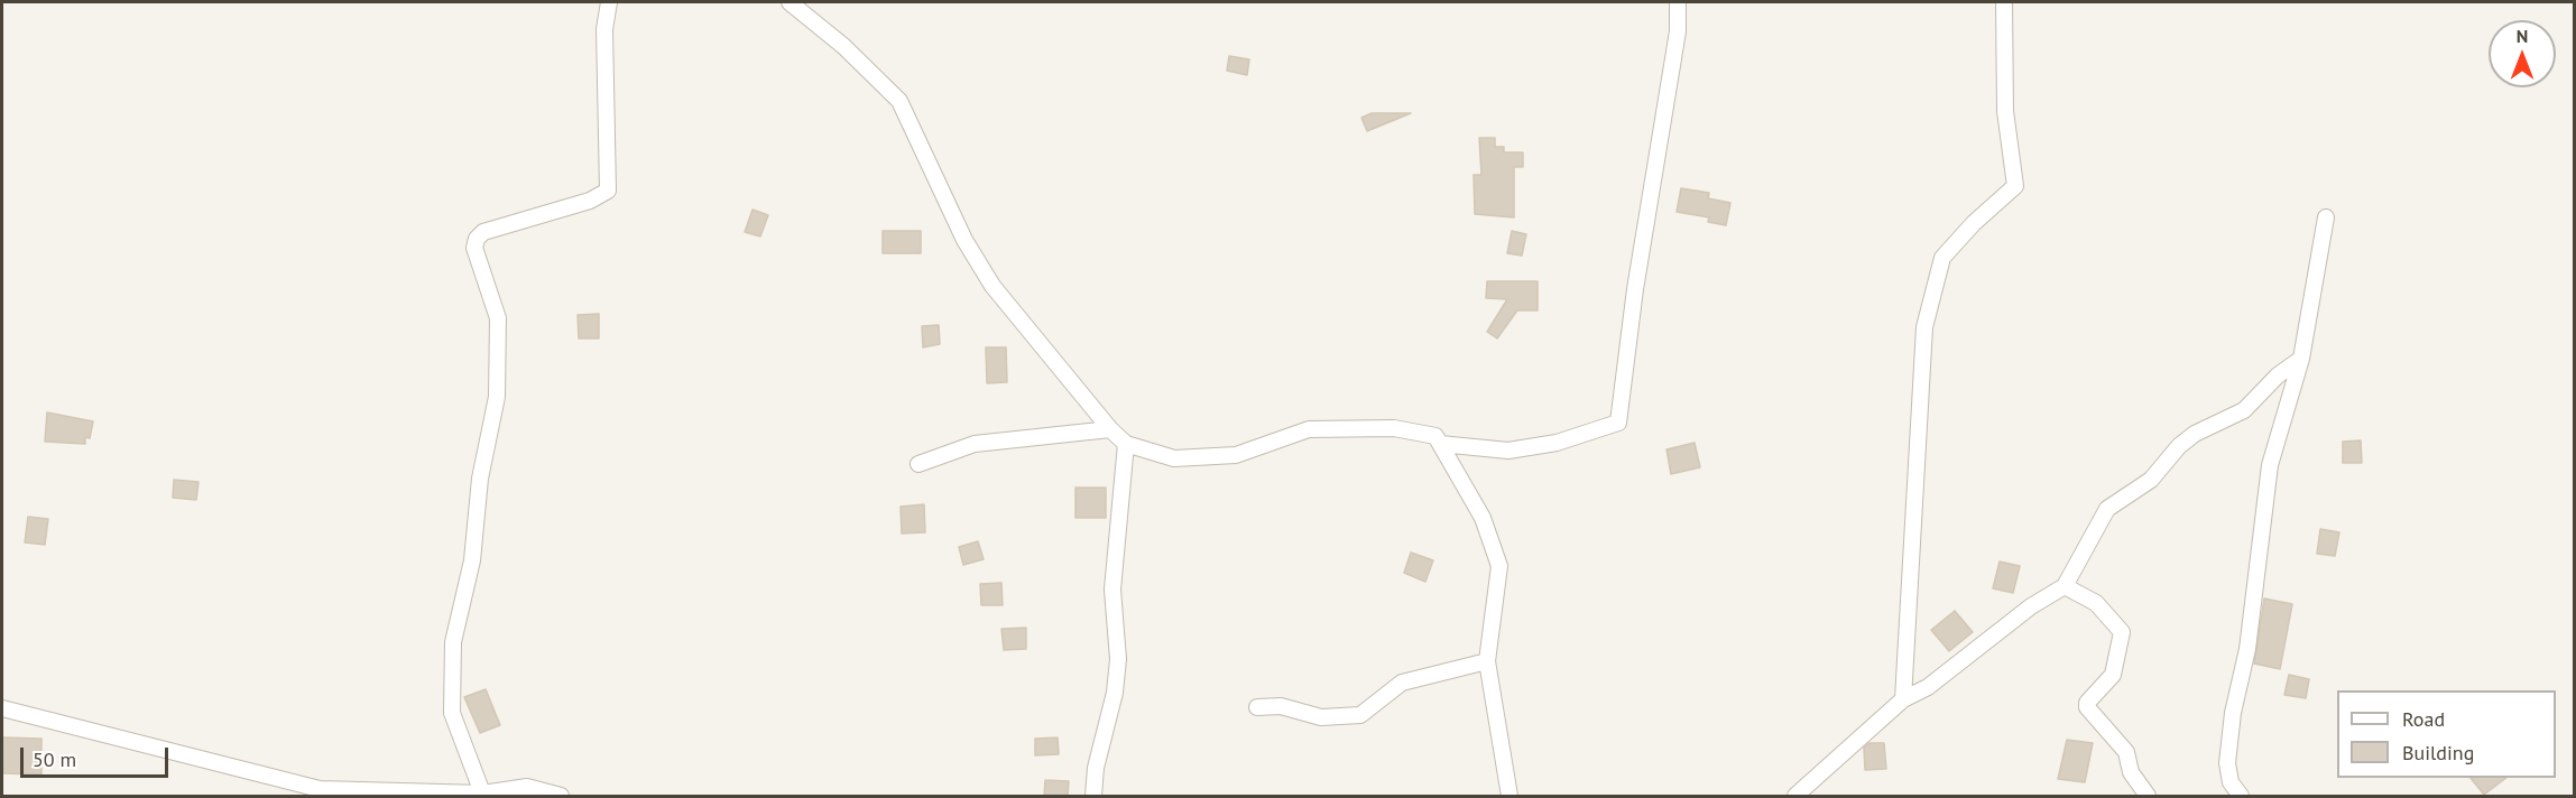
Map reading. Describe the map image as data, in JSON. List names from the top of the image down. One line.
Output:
{"legend":["Road","Building"],"scale_bar":"50 m","north":"top"}
